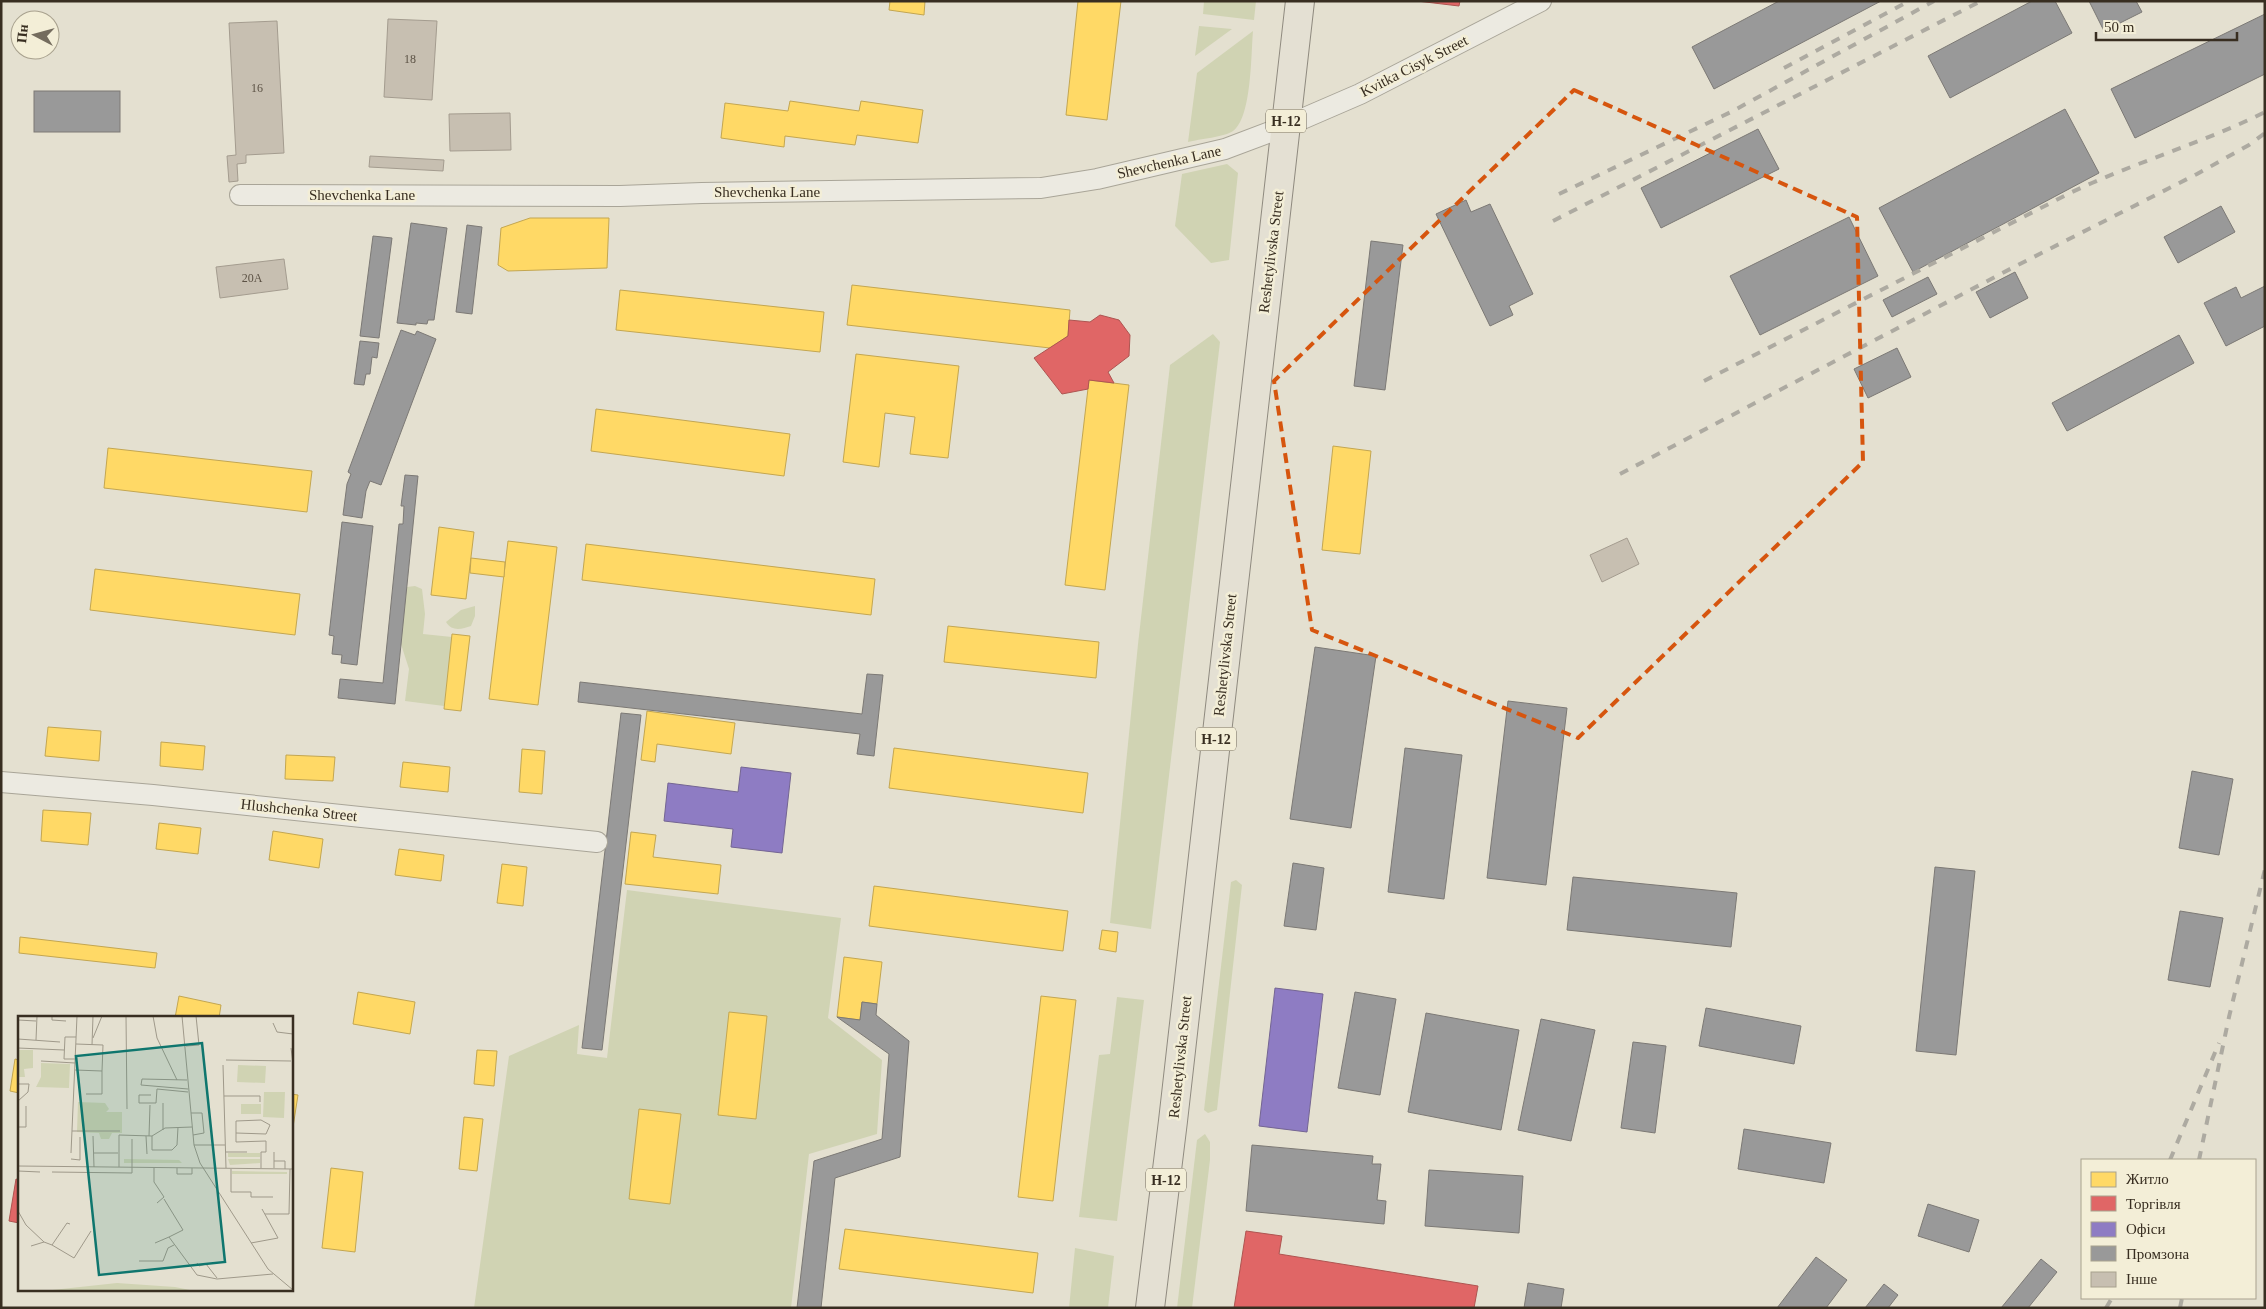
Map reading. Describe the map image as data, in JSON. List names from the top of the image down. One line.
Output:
{"streets":{"main road":["Н-12","Reshetylivska Street"],"street":["Kvitka Cisyk Street","Shevchenka Lane","Hlushchenka Street"]},"crossings":[["Kvitka Cisyk Street","Shevchenka Lane"],["Kvitka Cisyk Street","Reshetylivska Street"],["Shevchenka Lane","Reshetylivska Street"]],"house_numbers":["18","16","20А"],"legend":["Житло","Торгівля","Офіси","Промзона","Інше"],"scale_bar":"50 m","north":"left"}
